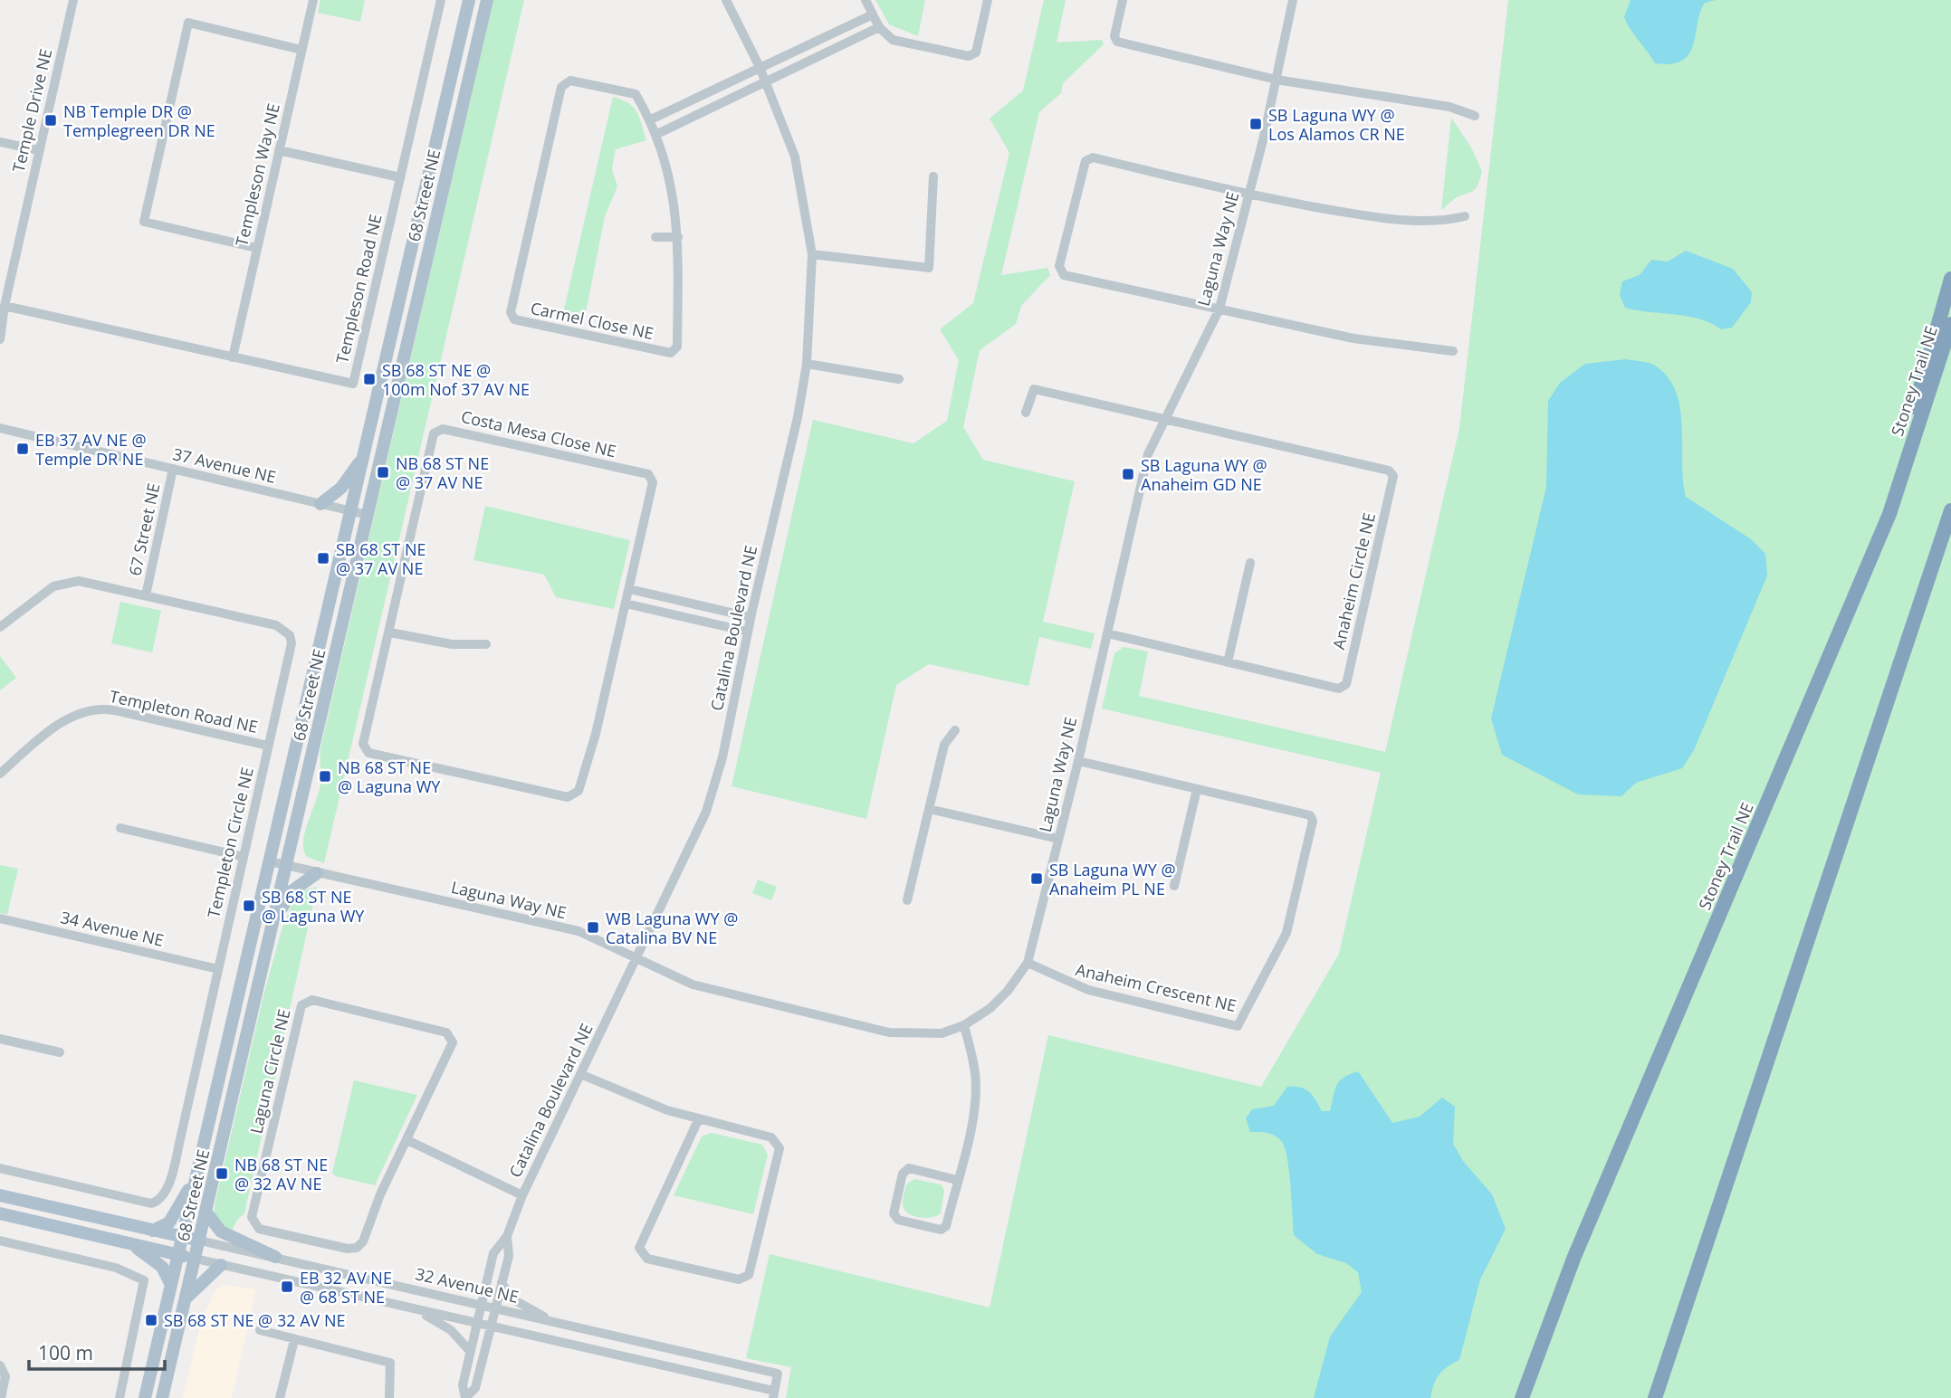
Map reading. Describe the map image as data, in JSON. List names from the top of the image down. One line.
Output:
{"streets":{"highway":["Stoney Trail NE"],"main road":["68 Street NE","32 Avenue NE"],"street":["Temple Drive NE","Templeson Way NE","Laguna Way NE","Templeson Road NE","Carmel Close NE","Costa Mesa Close NE","37 Avenue NE","67 Street NE","Anaheim Circle NE","Catalina Boulevard NE","Templeton Road NE","Templeton Circle NE","34 Avenue NE","Anaheim Crescent NE","Laguna Circle NE"]},"crossings":[["Temple Drive NE","Templeson Road NE"],["Templeson Way NE","Templeson Road NE"],["68 Street NE","Laguna Way NE"],["68 Street NE","37 Avenue NE"],["68 Street NE","32 Avenue NE"],["Laguna Way NE","Anaheim Circle NE"],["Laguna Way NE","Catalina Boulevard NE"],["Laguna Way NE","Anaheim Crescent NE"],["37 Avenue NE","67 Street NE"],["67 Street NE","Templeton Circle NE"],["Catalina Boulevard NE","32 Avenue NE"],["Templeton Road NE","Templeton Circle NE"],["Templeton Circle NE","34 Avenue NE"]],"places":{"transit":["NB Temple DR @ Templegreen DR NE","SB Laguna WY @ Los Alamos CR NE","SB 68 ST NE @ 100m Nof 37 AV NE","EB 37 AV NE @ Temple DR NE","NB 68 ST NE @ 37 AV NE","SB Laguna WY @ Anaheim GD NE","SB 68 ST NE @ 37 AV NE","NB 68 ST NE @ Laguna WY","SB Laguna WY @ Anaheim PL NE","SB 68 ST NE @ Laguna WY","WB Laguna WY @ Catalina BV NE","NB 68 ST NE @ 32 AV NE","EB 32 AV NE @ 68 ST NE","SB 68 ST NE @ 32 AV NE"]},"scale_bar":"100 m"}
